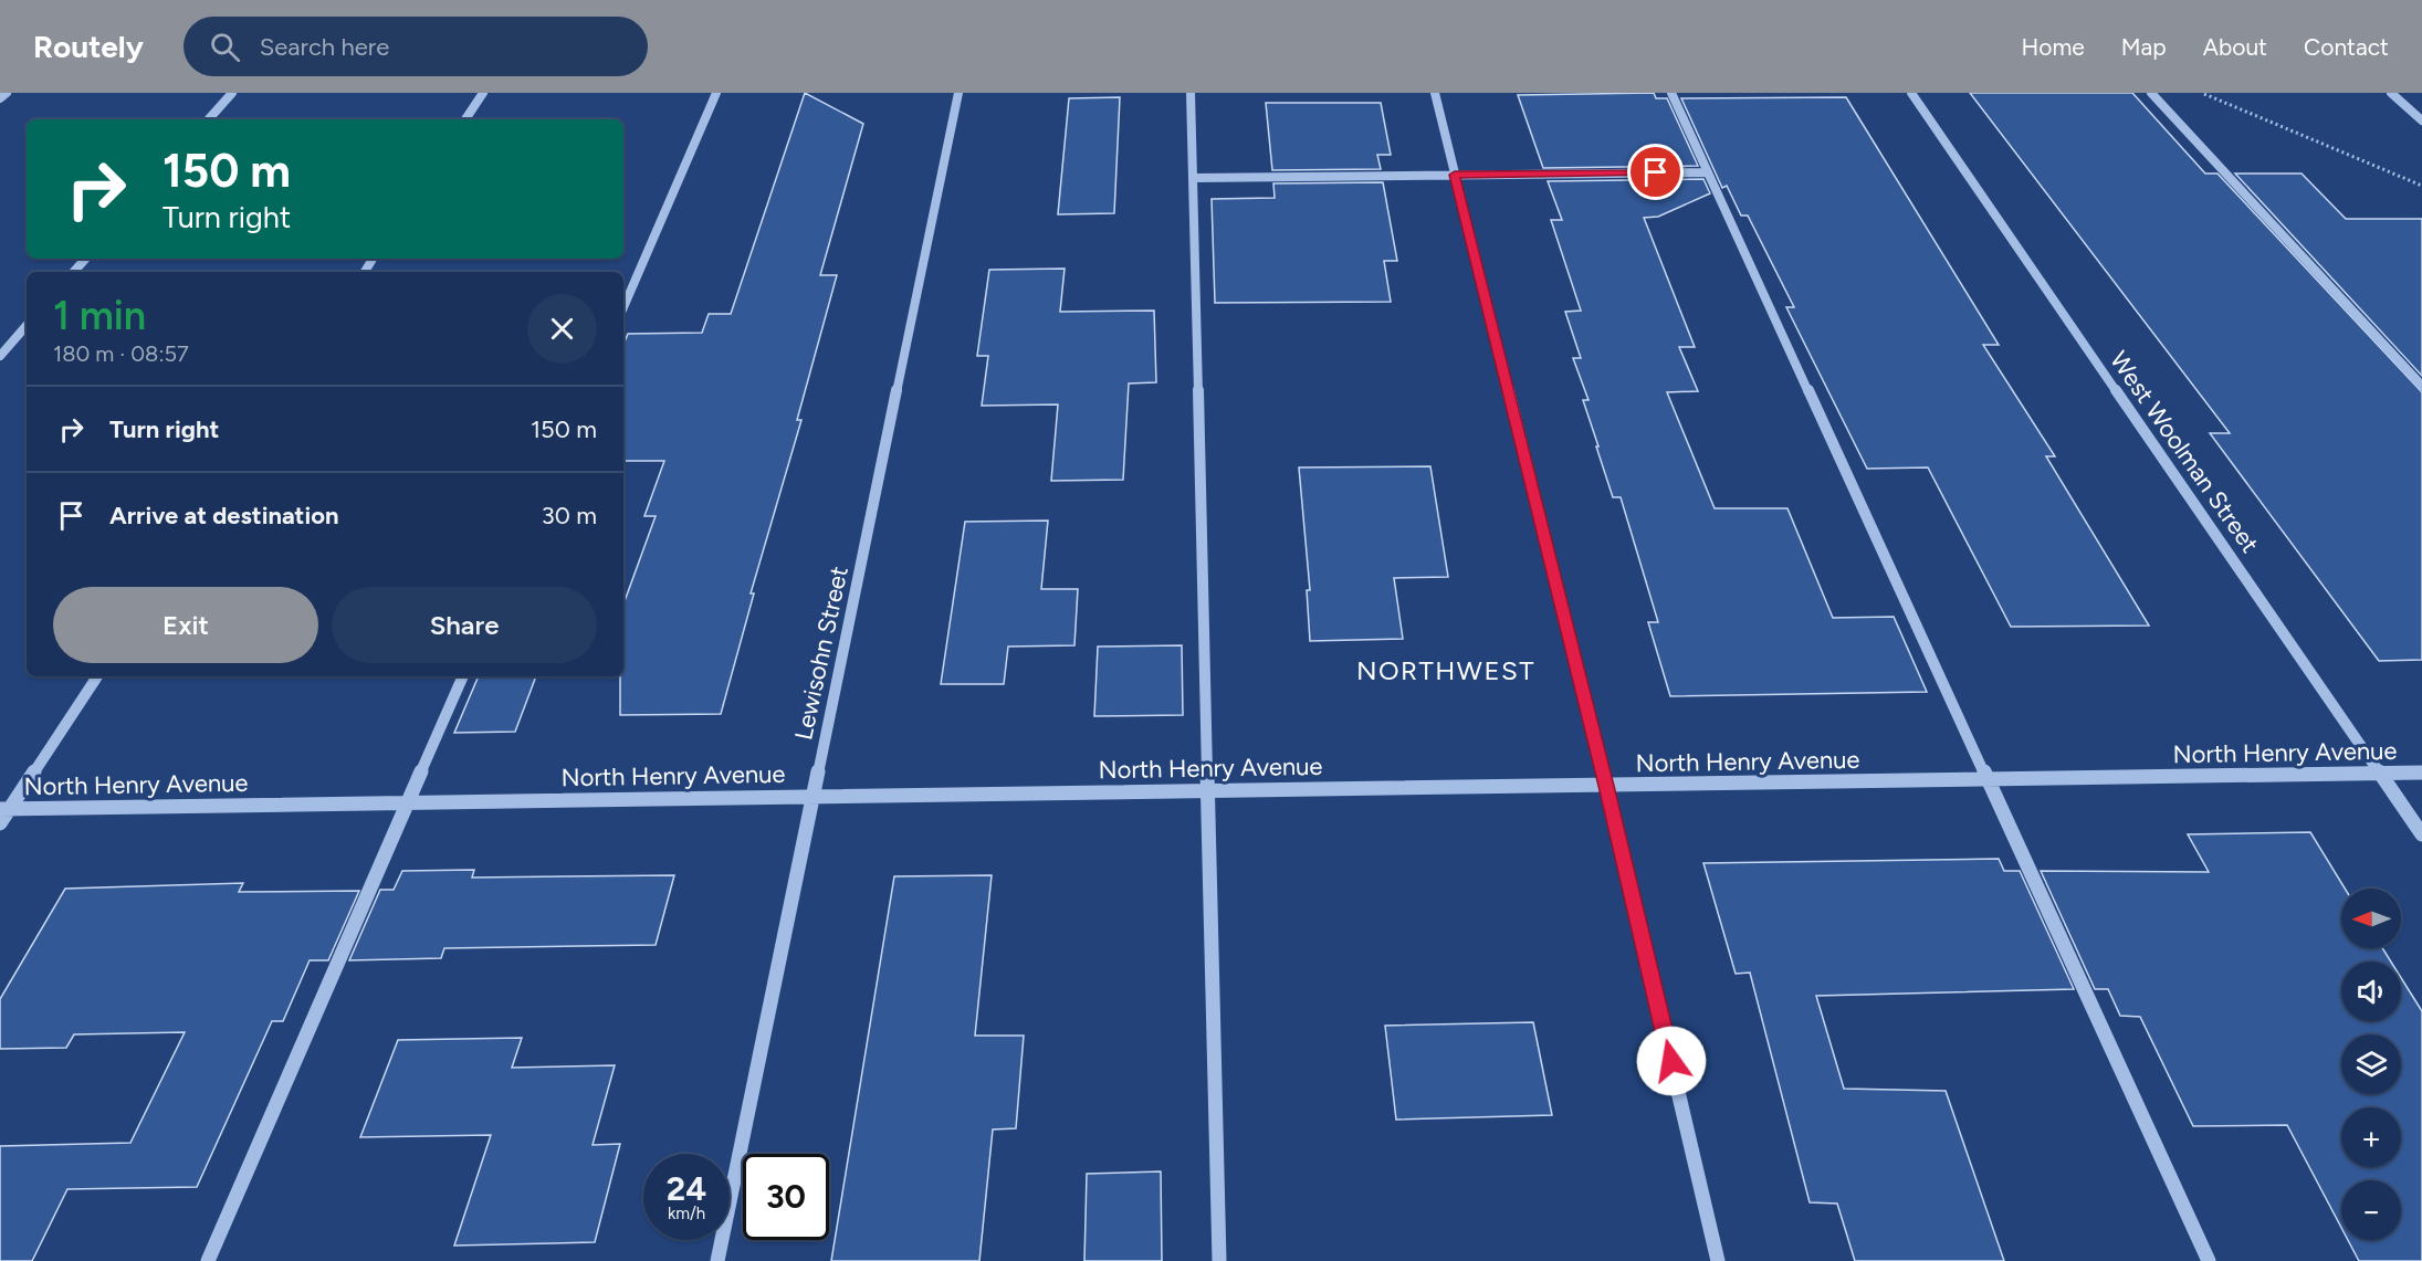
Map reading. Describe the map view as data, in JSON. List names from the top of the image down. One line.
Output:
{"streets":{"street":["West Woolman Street","Lewisohn Street","North Henry Avenue"]},"crossings":[["West Woolman Street","North Henry Avenue"],["Lewisohn Street","North Henry Avenue"]],"districts":["NORTHWEST"],"north":"left","page":{"header":"Routely","search":"Search here","nav":["Home","Map","About","Contact"],"turn":["150 m","Turn right"],"heading":["1 min","180 m · 08:57"],"list":[{"name":"Turn right","value":"150 m"},{"name":"Arrive at destination","value":"30 m"}],"buttons":["Exit","Share"],"map_buttons":["+","−"],"speed":"24 km/h","limit":"30"}}
